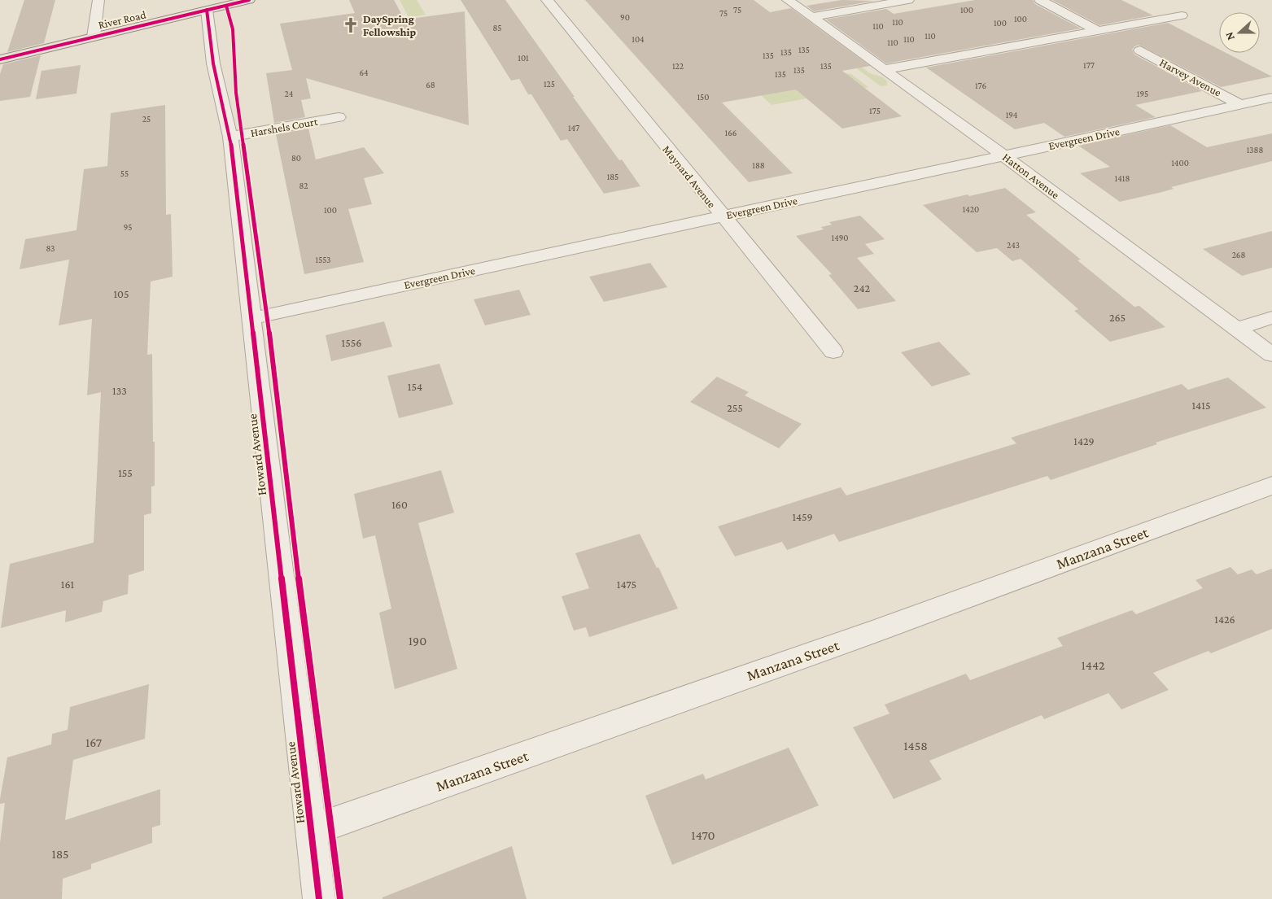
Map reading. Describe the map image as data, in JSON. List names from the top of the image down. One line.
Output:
{"streets":{"main road":["River Road"],"street":["Harvey Avenue","Harshels Court","Evergreen Drive","Hatton Avenue","Maynard Avenue","Howard Avenue","Manzana Street"]},"crossings":[["River Road","Howard Avenue"],["Harvey Avenue","Evergreen Drive"],["Harshels Court","Howard Avenue"],["Evergreen Drive","Hatton Avenue"],["Evergreen Drive","Maynard Avenue"],["Evergreen Drive","Howard Avenue"],["Howard Avenue","Manzana Street"]],"places":{"church":["DaySpring Fellowship"]},"house_numbers":["75","100","75","90","100","110","100","110","85","110","104","110","110","135","135","135","101","177","122","135","135","64","135","125","68","176","24","195","150","175","194","25","147","166","1388","80","1400","188","55","185","1418","82","1420","100","95","1490","243","83","268","1553","242","105","265","1556","154","133","1415","255","1429","155","160","1459","161","1475","1426","190","1442","167","1458","1470","185"],"north":"left"}
